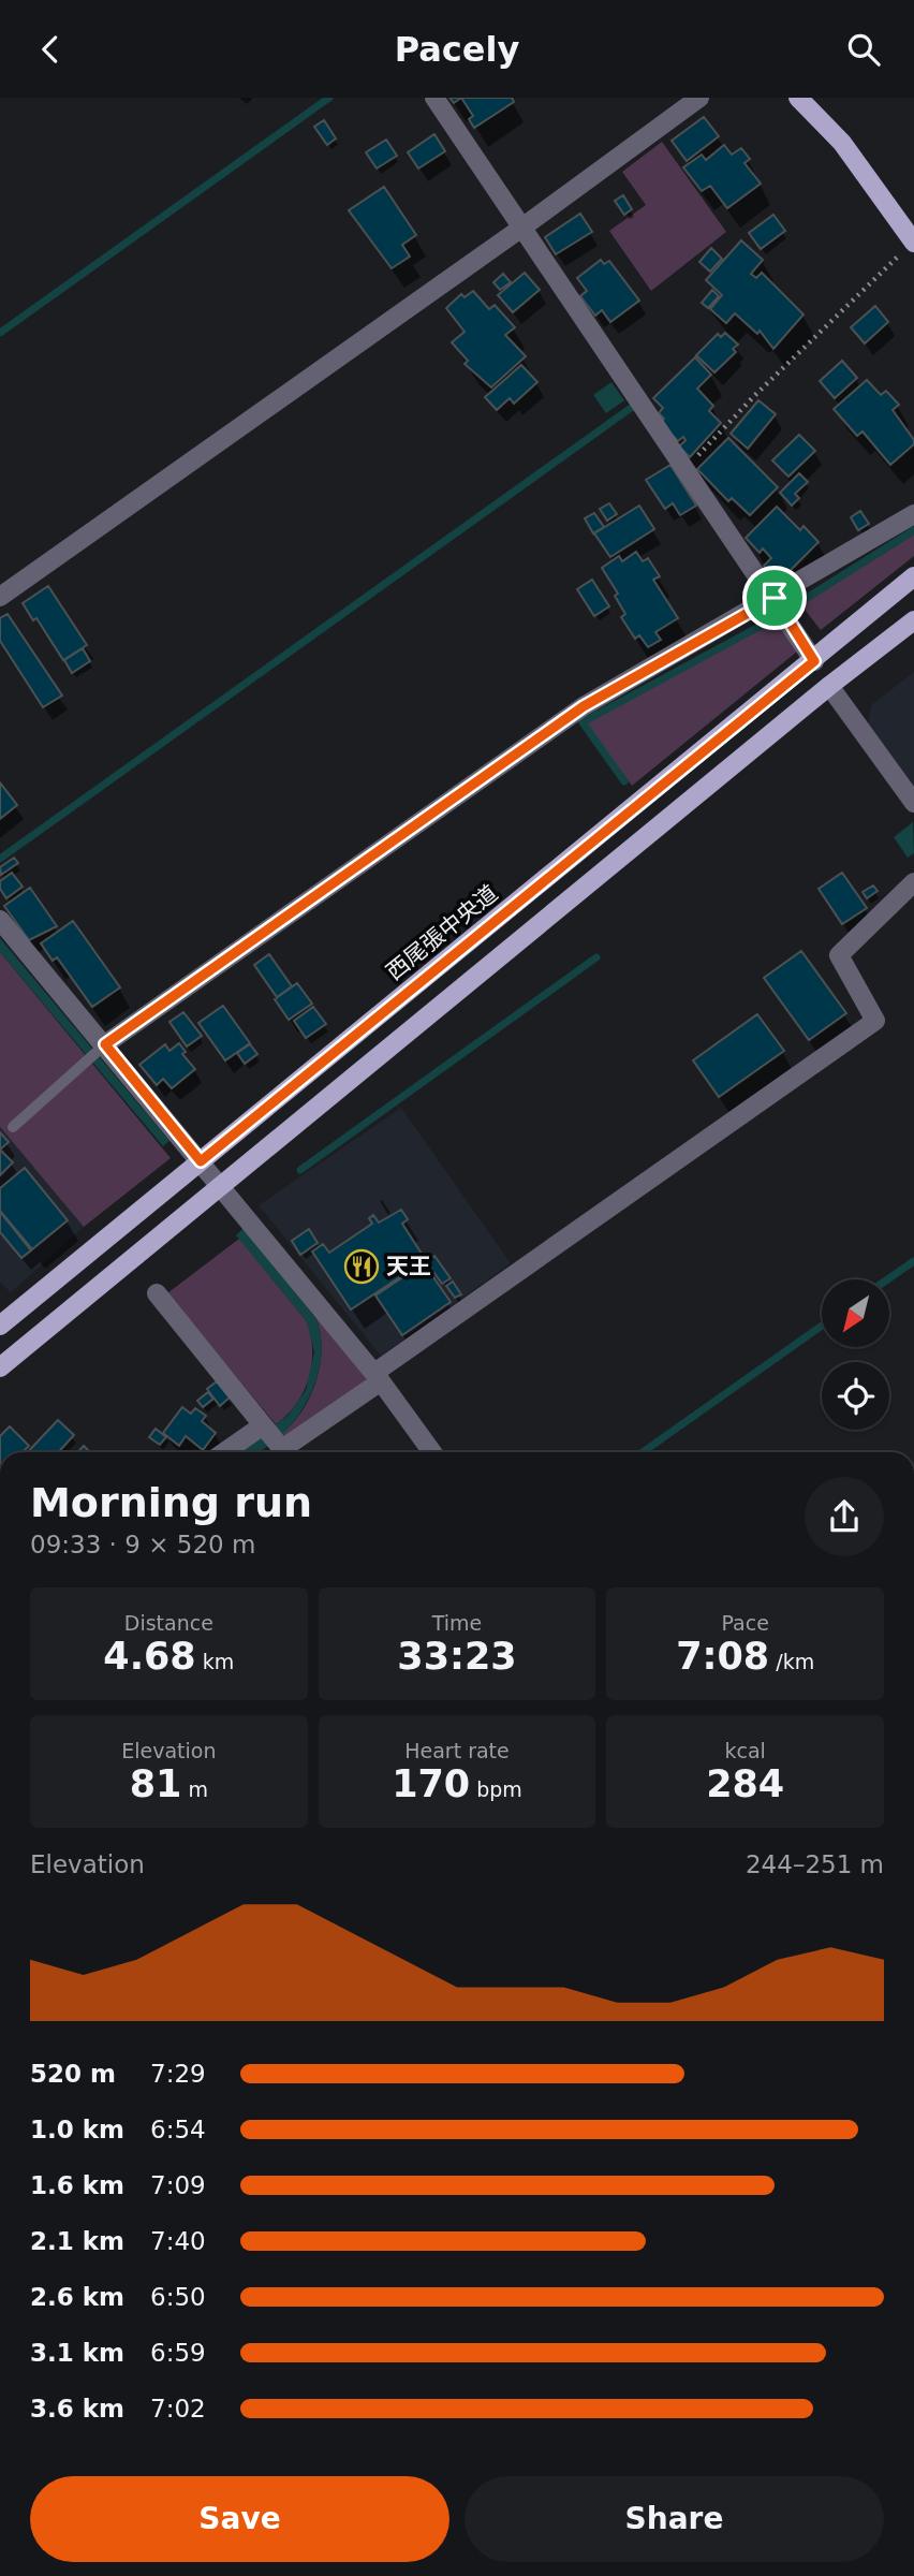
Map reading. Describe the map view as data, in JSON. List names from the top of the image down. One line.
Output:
{"streets":{"main road":["西尾張中央道"]},"places":{"restaurant":["天王"]},"north":"bottom left","page":{"header":"Pacely","heading":["Morning run","09:33 · 9 × 520 m"],"stats":[["Distance","4.68 km"],["Time","33:23"],["Pace","7:08 /km"],["Elevation","81 m"],["Heart rate","170 bpm"],["kcal","284"]],"chart":["Elevation","244–251 m"],"list":[{"name":"520 m","note":"7:29"},{"name":"1.0 km","note":"6:54"},{"name":"1.6 km","note":"7:09"},{"name":"2.1 km","note":"7:40"},{"name":"2.6 km","note":"6:50"},{"name":"3.1 km","note":"6:59"},{"name":"3.6 km","note":"7:02"}],"buttons":["Save","Share"]}}
